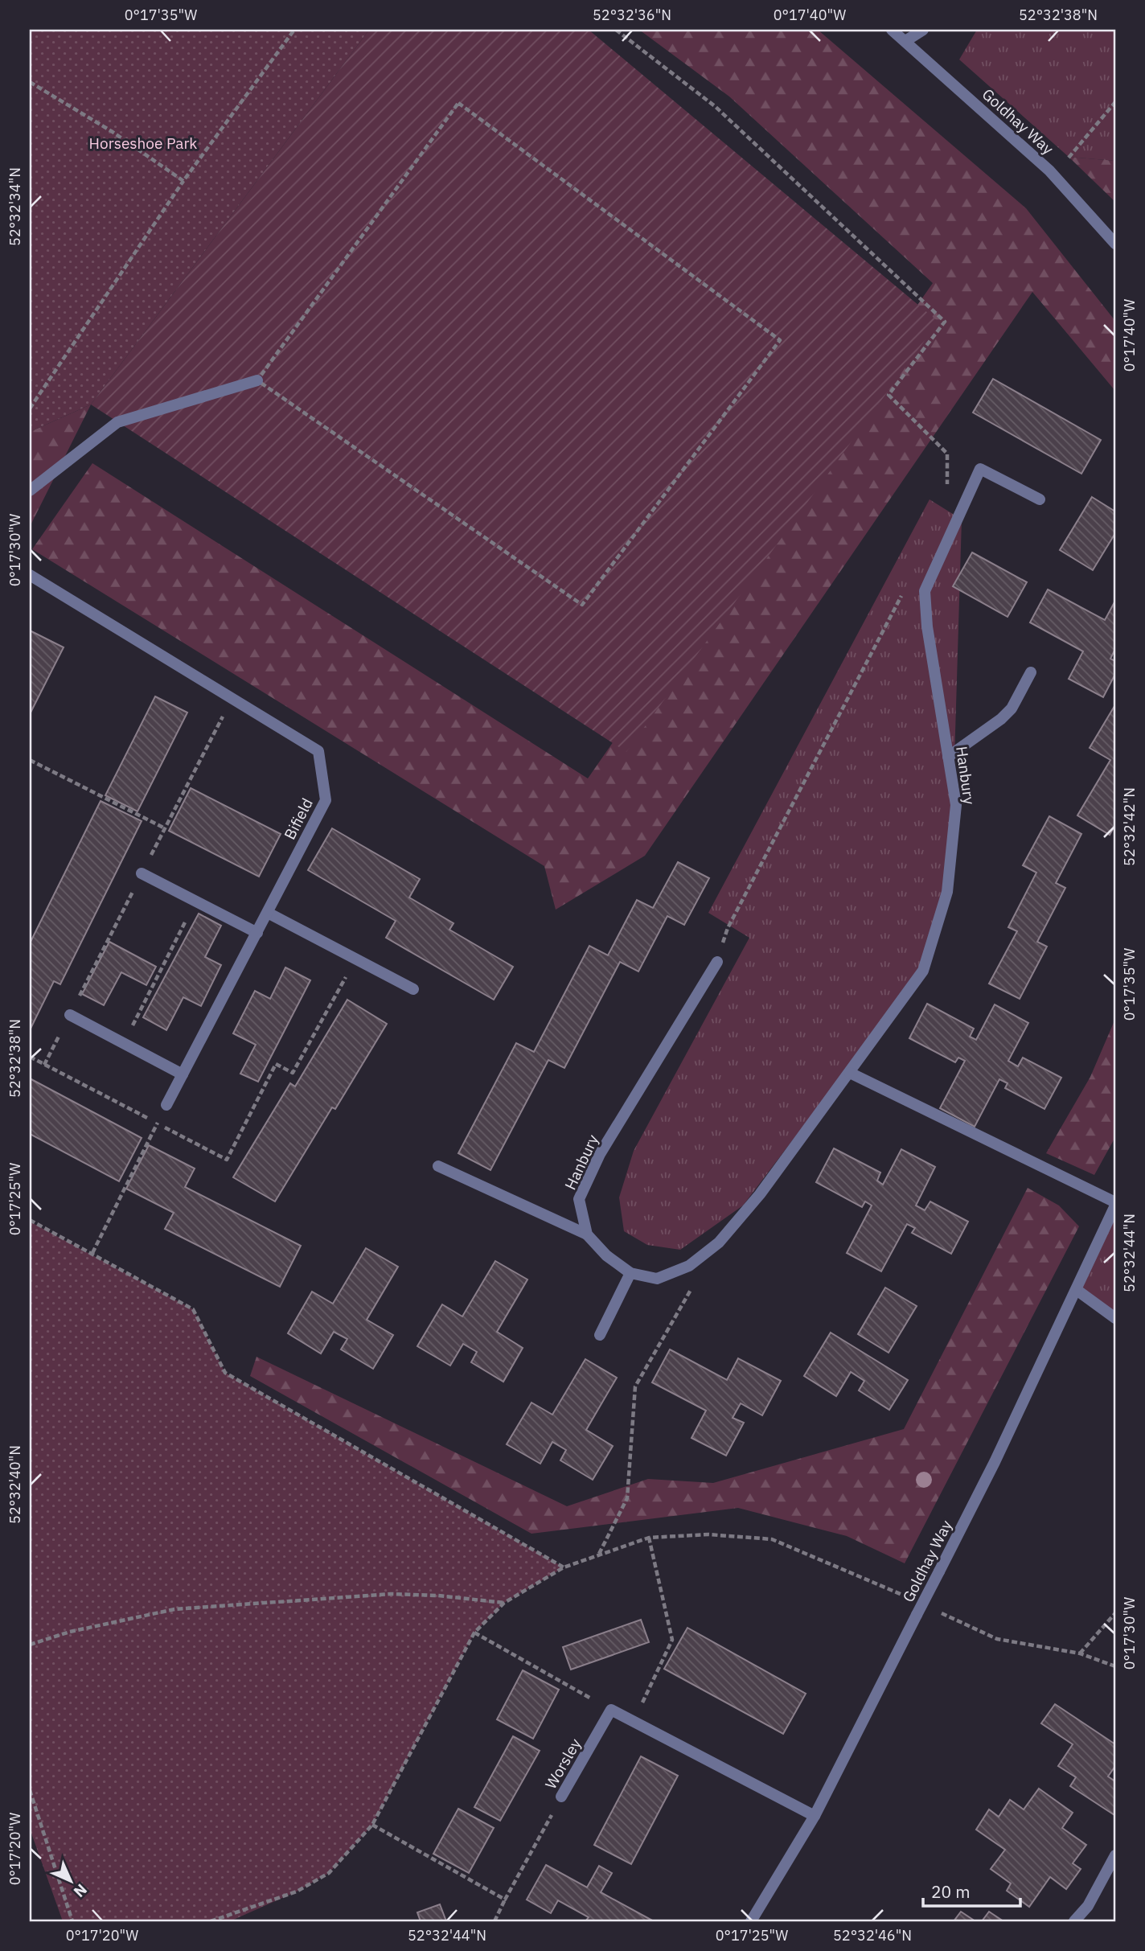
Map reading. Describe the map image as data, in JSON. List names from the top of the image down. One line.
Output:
{"streets":{"street":["Goldhay Way","Hanbury","Bifield","Worsley"]},"parks":["Horseshoe Park"],"scale_bar":"20 m","north":"bottom right","coordinates":["0°17'35\"W","52°32'36\"N","0°17'40\"W","52°32'38\"N","52°32'34\"N","0°17'30\"W","52°32'42\"N","0°17'25\"W","52°32'44\"N","52°32'40\"N","0°17'20\"W","52°32'46\"N"]}
